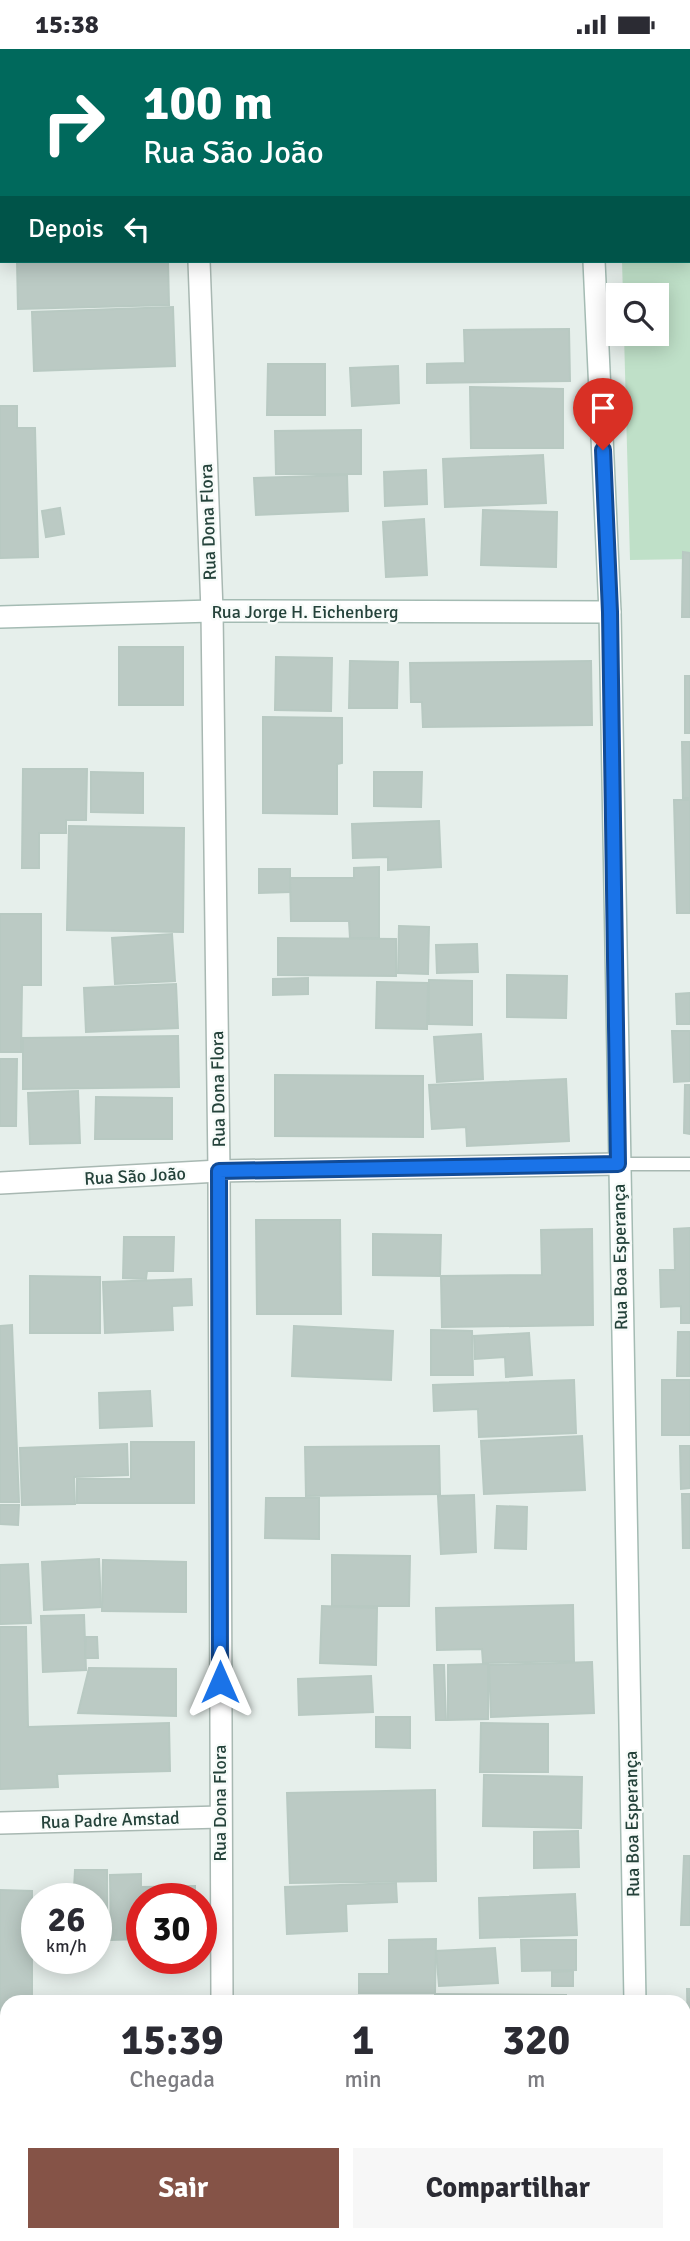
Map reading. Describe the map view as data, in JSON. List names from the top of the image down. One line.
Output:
{"streets":{"street":["Rua Dona Flora","Rua Jorge H. Eichenberg","Rua São João","Rua Boa Esperança","Rua Padre Amstad"]},"crossings":[["Rua Dona Flora","Rua Jorge H. Eichenberg"],["Rua Dona Flora","Rua São João"],["Rua Dona Flora","Rua Padre Amstad"],["Rua Jorge H. Eichenberg","Rua Boa Esperança"],["Rua São João","Rua Boa Esperança"]],"page":{"status":"15:38","turn":["100 m","Rua São João"],"then":"Depois","speed":"26 km/h","limit":"30","eta":["15:39","Chegada","1","min","320","m"],"buttons":["Sair","Compartilhar"]}}
